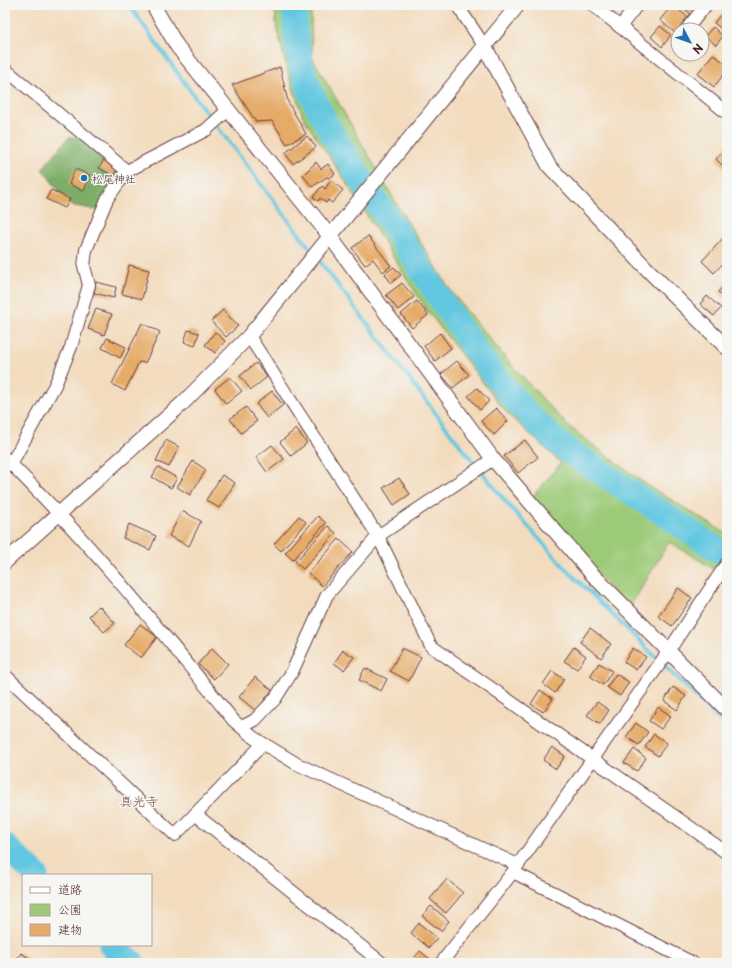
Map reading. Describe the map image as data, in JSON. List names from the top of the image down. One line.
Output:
{"districts":["真光寺"],"places":["松尾神社"],"legend":["道路","公園","建物"],"north":"bottom right"}
